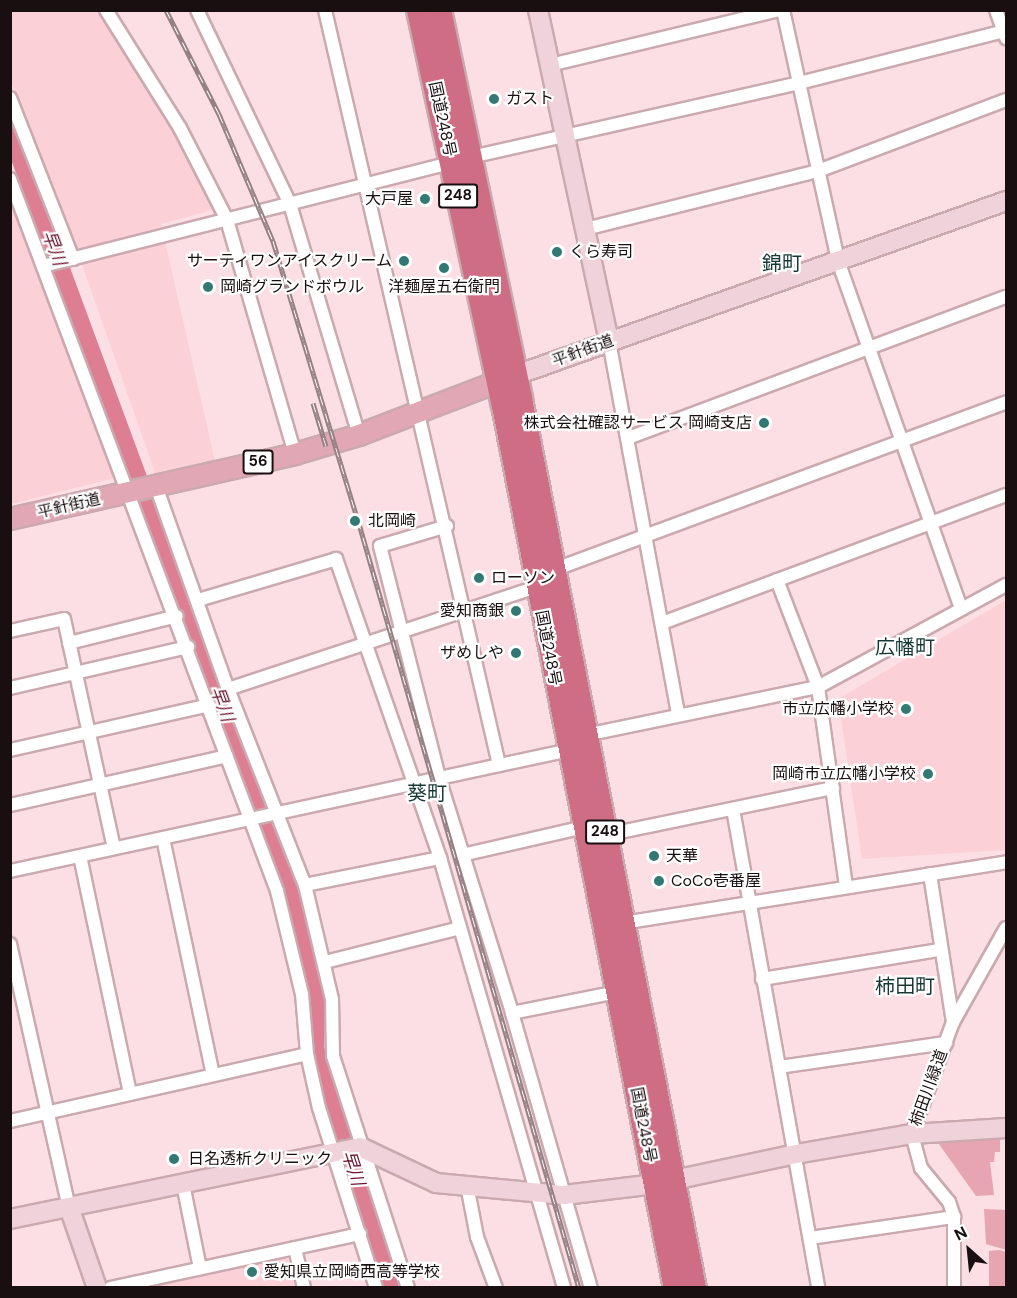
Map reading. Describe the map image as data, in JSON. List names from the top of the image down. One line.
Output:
{"streets":{"highway":["国道248号","248"],"main road":["平針街道","56"],"street":["柿田川緑道"]},"crossings":[["国道248号","平針街道"],["平針街道","56"]],"districts":["錦町","広幡町","葵町","柿田町"],"water":["早川"],"places":["ガスト","大戸屋","くら寿司","サーティワンアイスクリーム","洋麺屋五右衛門","岡崎グランドボウル","株式会社確認サービス 岡崎支店","北岡崎","ローソン","愛知商銀","ザめしや","市立広幡小学校","岡崎市立広幡小学校","天華","CoCo壱番屋","日名透析クリニック","愛知県立岡崎西高等学校"],"north":"top left"}
